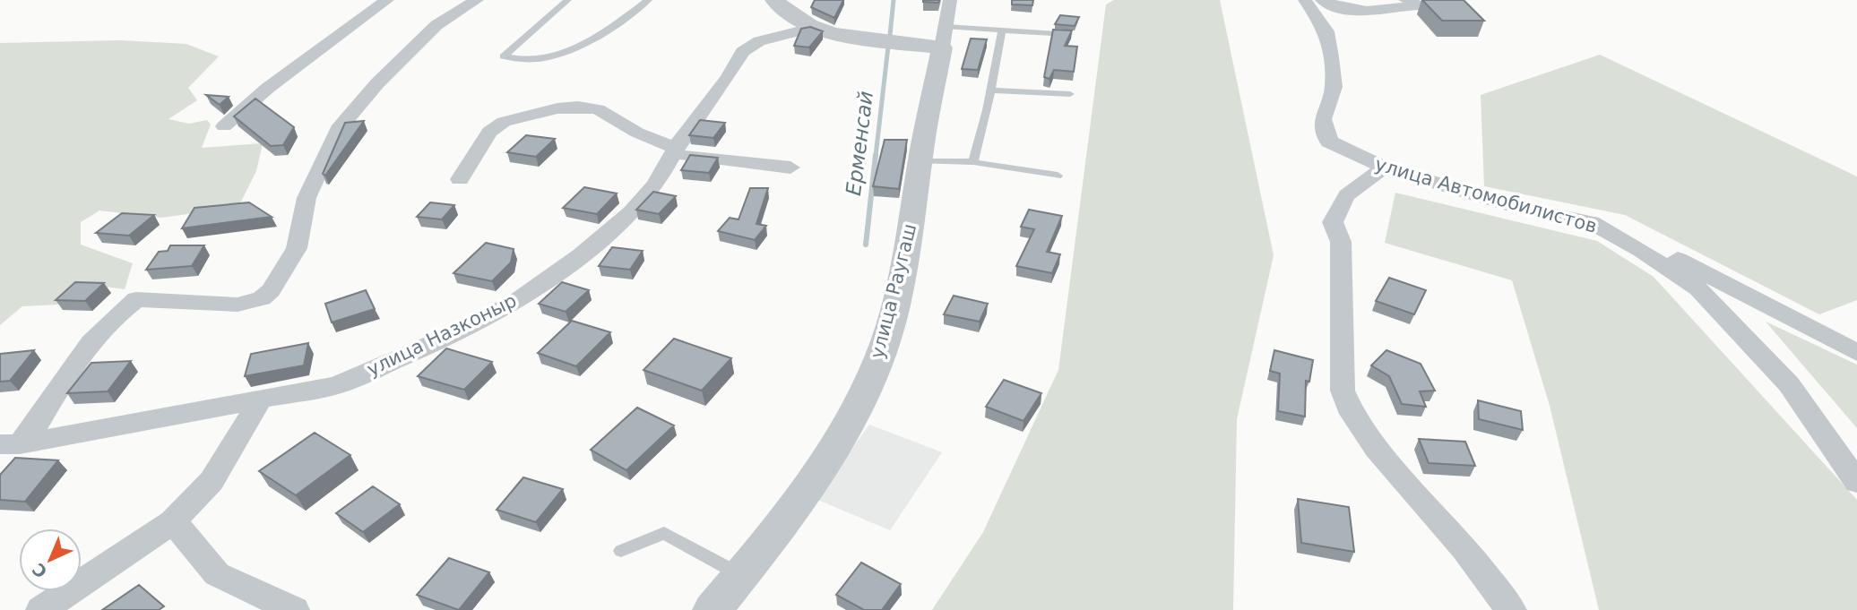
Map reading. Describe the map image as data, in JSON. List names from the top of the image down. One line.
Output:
{"streets":{"street":["улица Автомобилистов","улица Раугаш","улица Назконыр"]},"water":["Ерменсай"],"north":"bottom left"}
